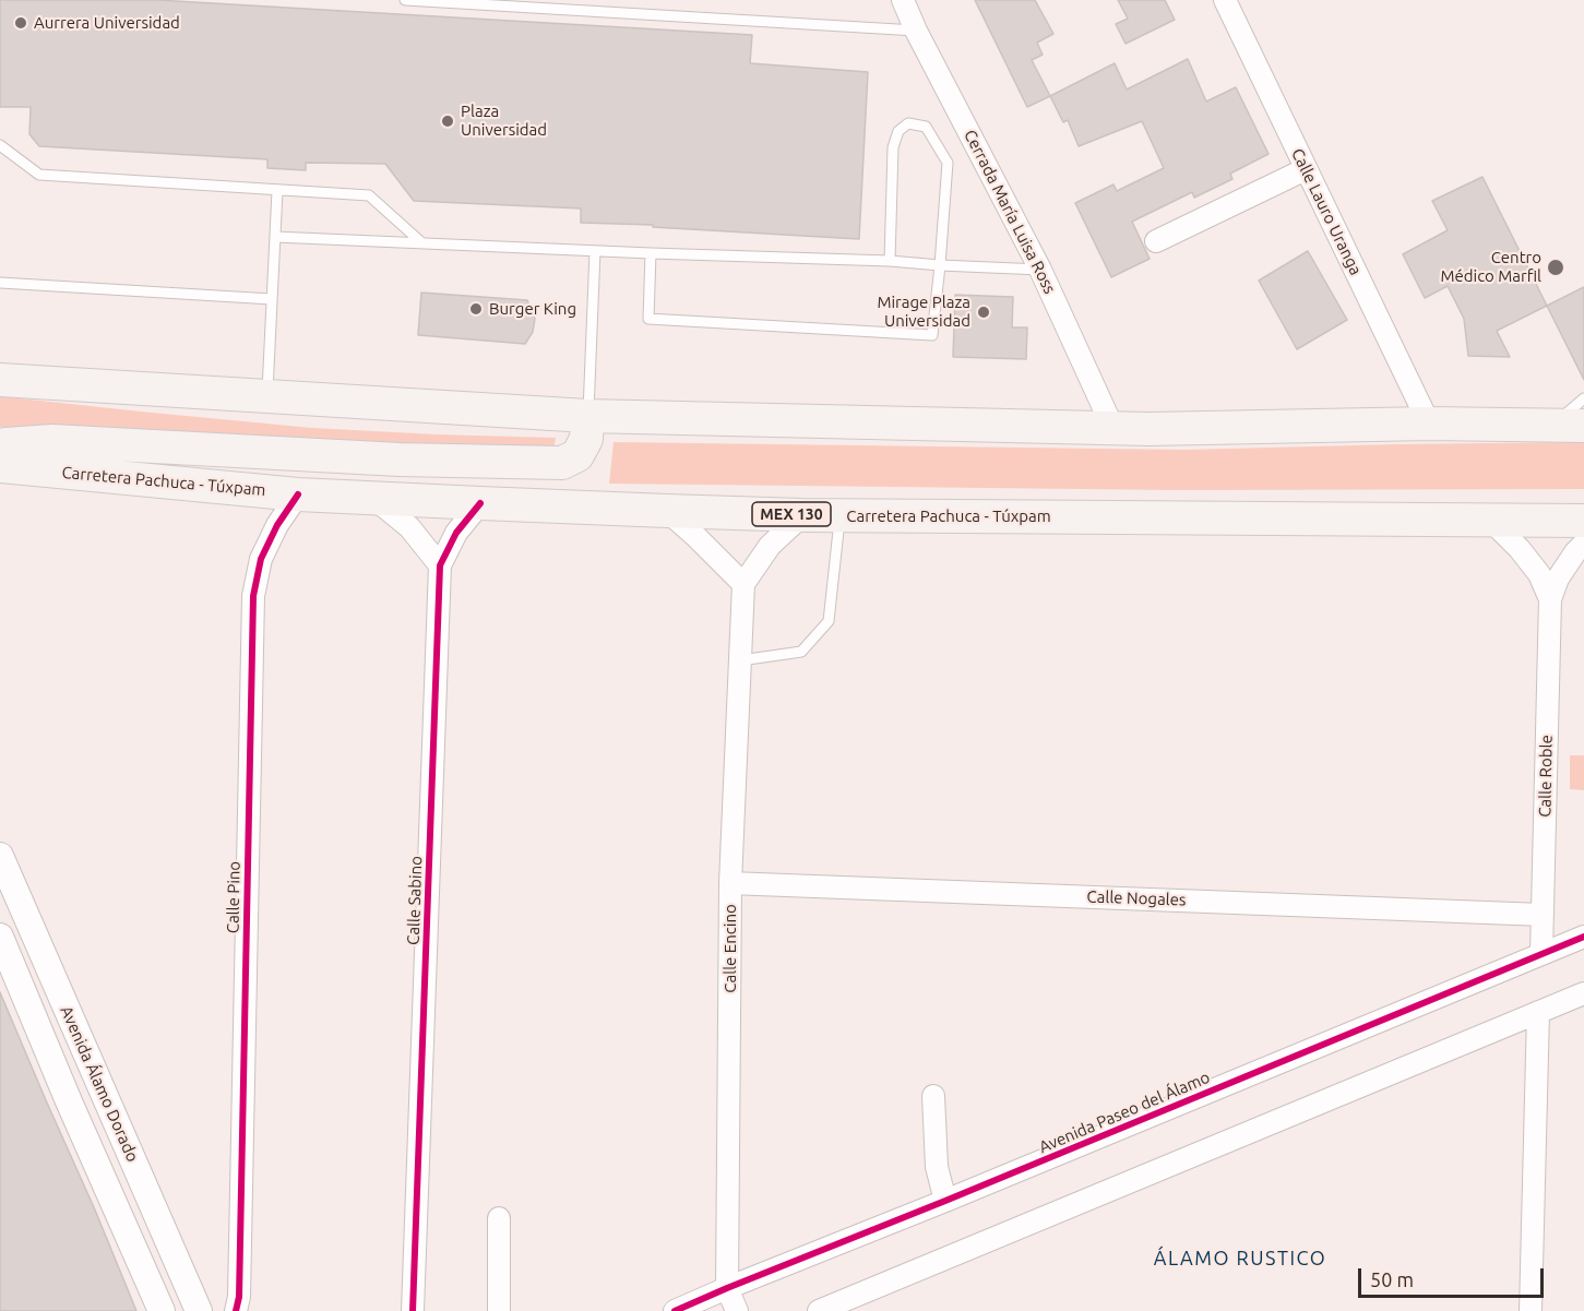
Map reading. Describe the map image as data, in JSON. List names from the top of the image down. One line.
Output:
{"streets":{"main road":["Carretera Pachuca - Túxpam","MEX 130"],"street":["Cerrada María Luisa Ross","Calle Lauro Uranga","Calle Roble","Calle Pino","Calle Nogales","Calle Sabino","Calle Encino","Avenida Álamo Dorado","Avenida Paseo del Álamo"]},"crossings":[["Carretera Pachuca - Túxpam","Calle Roble"],["Carretera Pachuca - Túxpam","Calle Pino"],["Carretera Pachuca - Túxpam","Calle Sabino"],["Calle Roble","Calle Nogales"],["Calle Roble","Avenida Paseo del Álamo"],["Calle Nogales","Calle Encino"],["Calle Encino","Avenida Paseo del Álamo"]],"districts":["ÁLAMO RUSTICO"],"places":["Aurrera Universidad","Plaza Universidad","Centro Médico Marfil","Burger King","Mirage Plaza Universidad"],"scale_bar":"50 m"}
